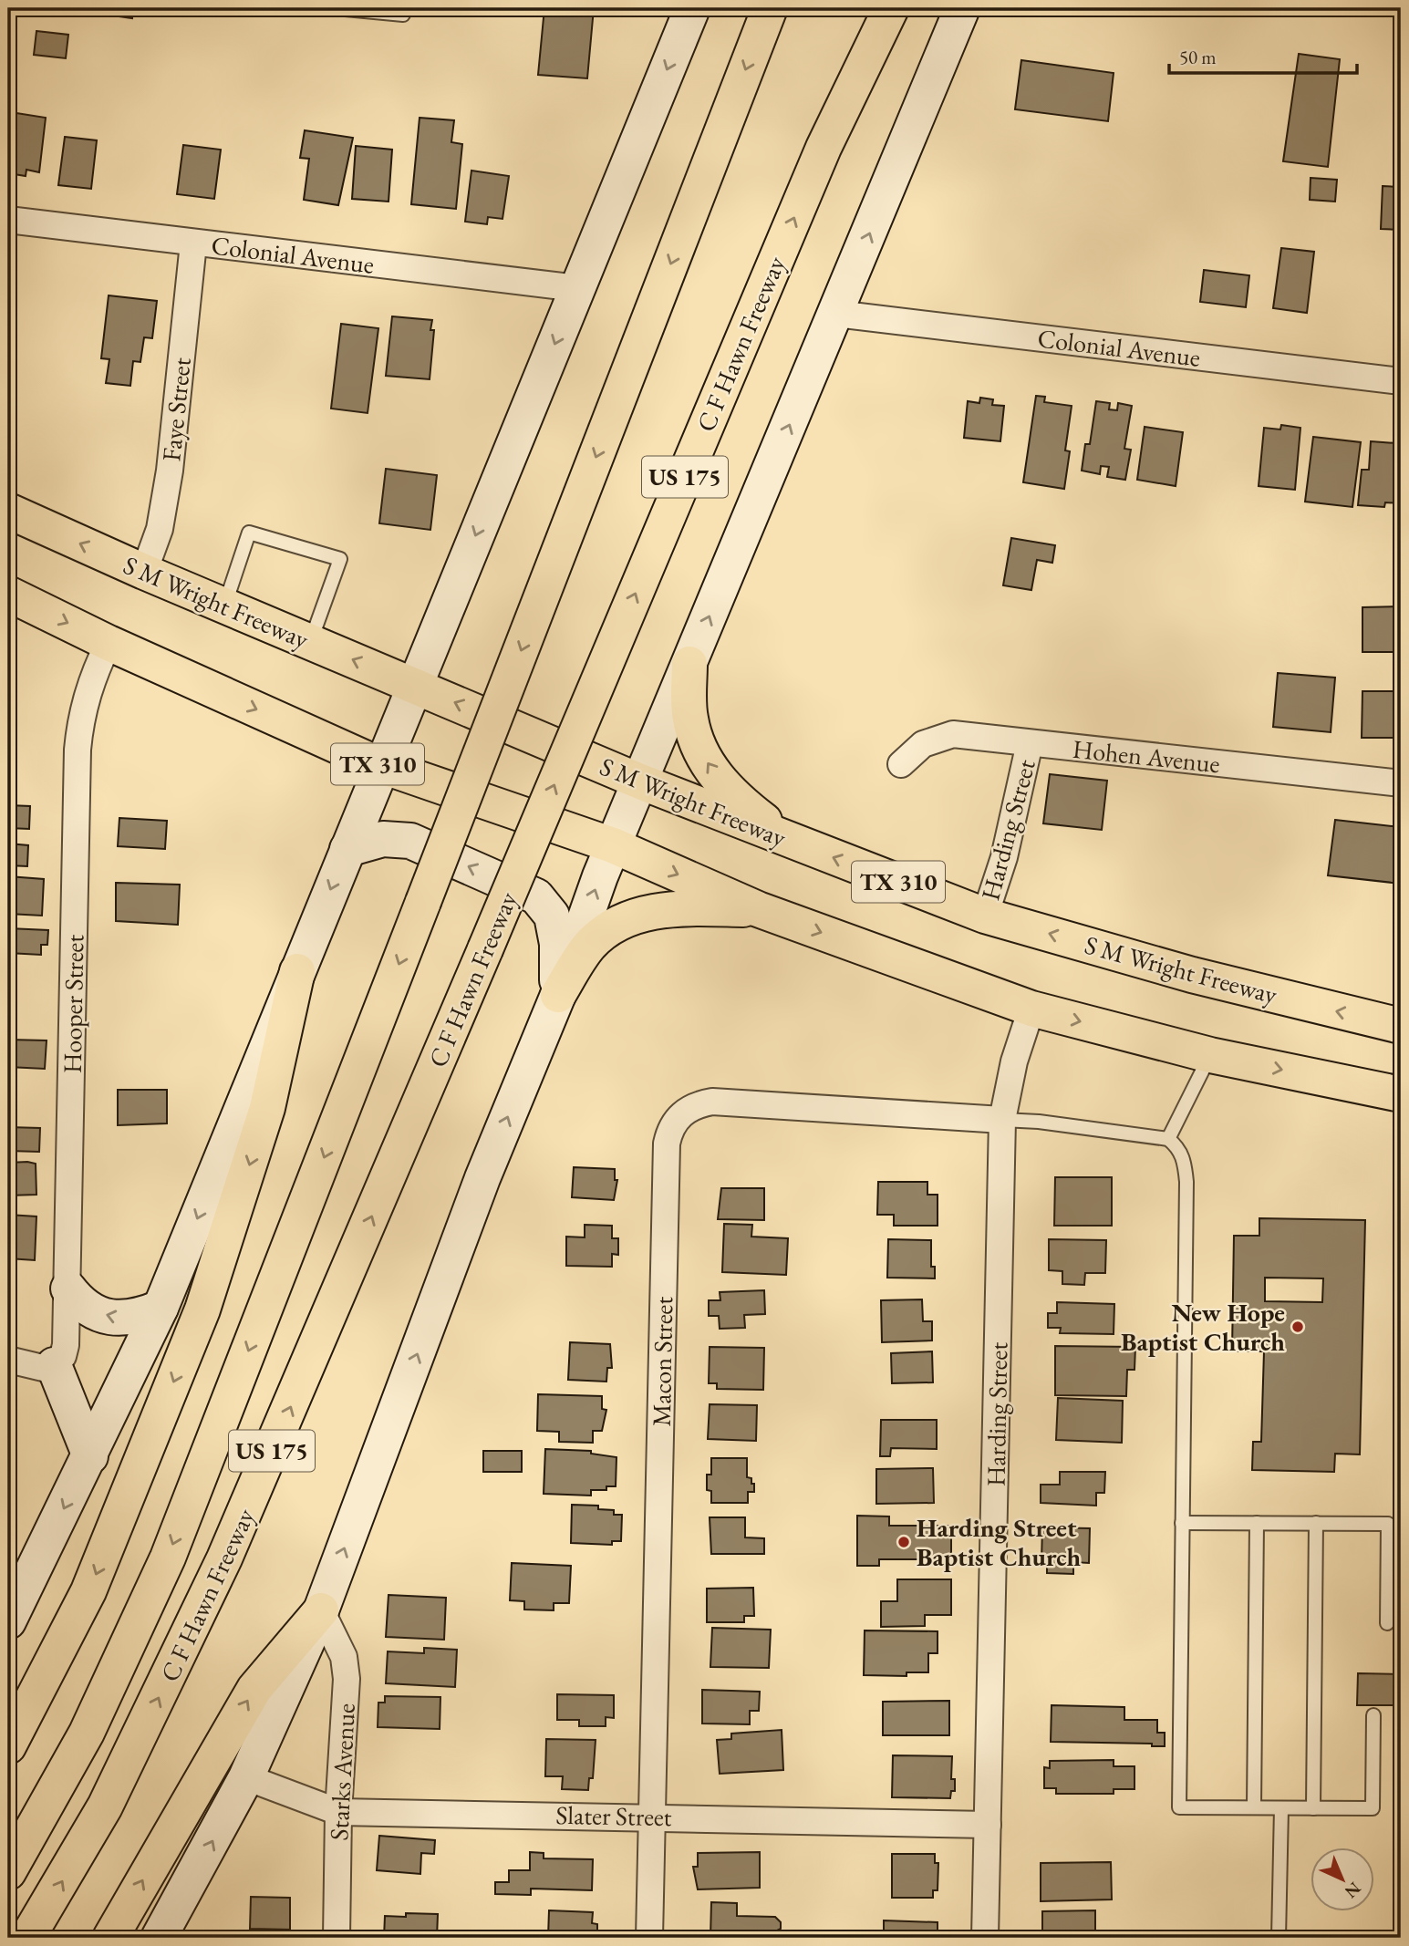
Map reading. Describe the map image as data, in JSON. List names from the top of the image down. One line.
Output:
{"streets":{"main road":["C F Hawn Freeway","US 175","S M Wright Freeway","TX 310"],"street":["Colonial Avenue","Faye Street","Hohen Avenue","Harding Street","Hooper Street","Macon Street","Starks Avenue","Slater Street"]},"crossings":[["Colonial Avenue","Faye Street"],["Faye Street","S M Wright Freeway"],["S M Wright Freeway","Harding Street"],["Hohen Avenue","Harding Street"],["TX 310","Harding Street"],["TX 310","Hooper Street"],["Harding Street","Macon Street"],["Harding Street","Slater Street"],["Macon Street","Slater Street"],["Starks Avenue","Slater Street"]],"places":["New Hope Baptist Church","Harding Street Baptist Church"],"scale_bar":"50 m","north":"bottom right"}
